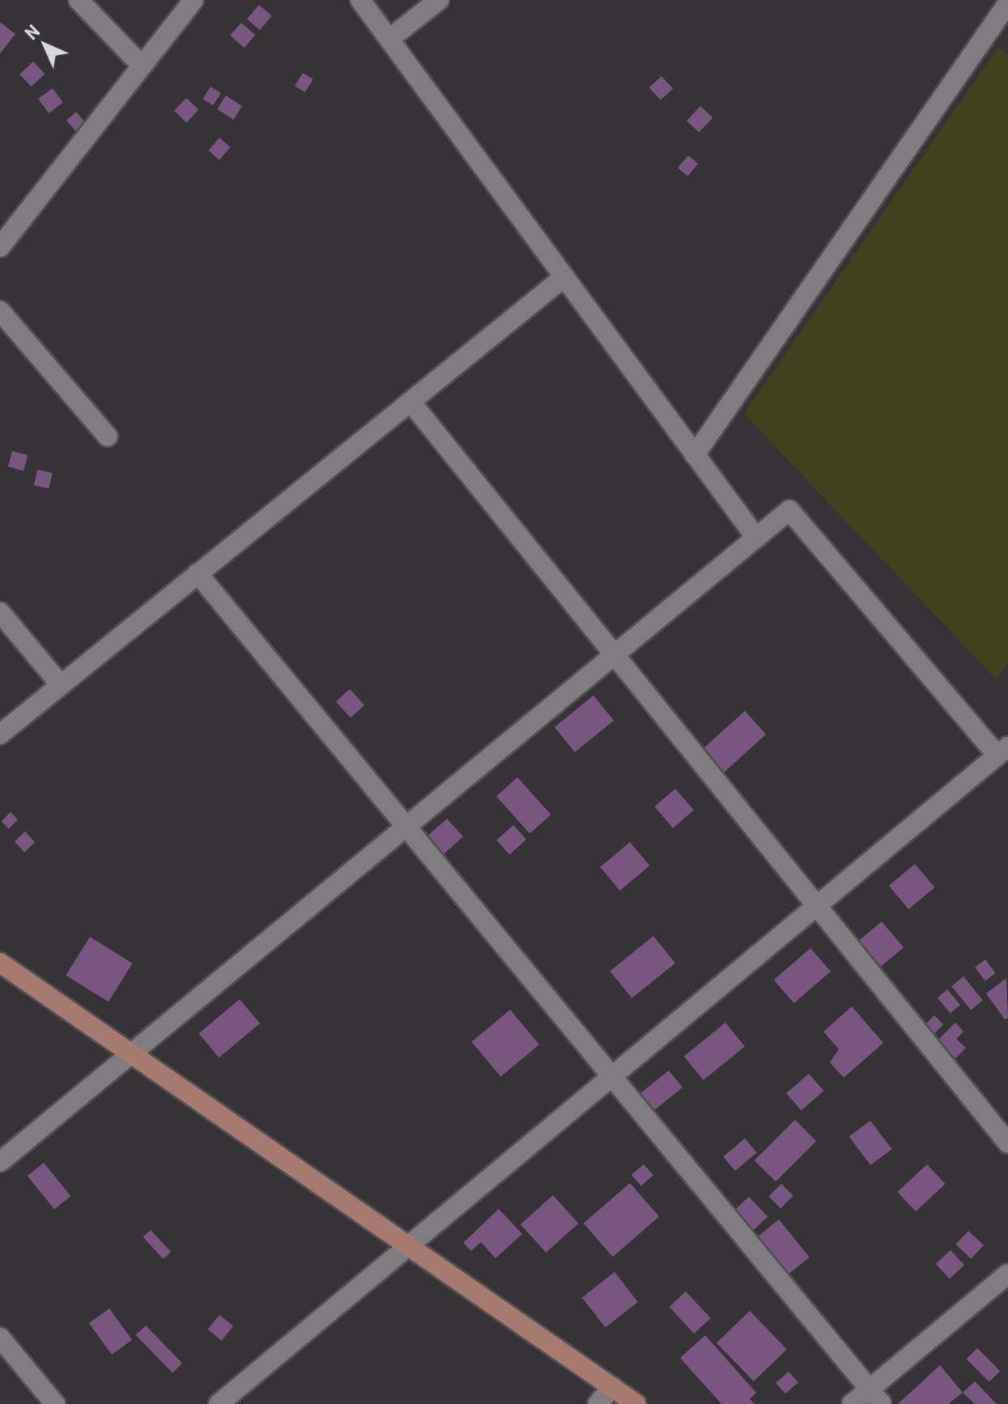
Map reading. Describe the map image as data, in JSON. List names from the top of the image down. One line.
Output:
{"north":"top left"}
